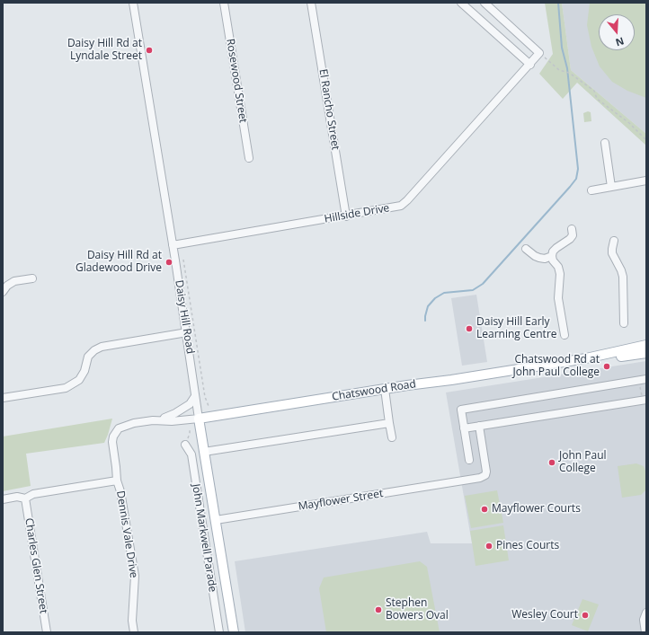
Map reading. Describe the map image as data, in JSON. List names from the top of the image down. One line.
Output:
{"streets":{"main road":["Daisy Hill Road","Chatswood Road"],"street":["Rosewood Street","El Rancho Street","Hillside Drive","Mayflower Street","Dennis Vale Drive","John Markwell Parade","Charles Glen Street"]},"crossings":[["El Rancho Street","Hillside Drive"],["Hillside Drive","Daisy Hill Road"],["Daisy Hill Road","Chatswood Road"],["Daisy Hill Road","Mayflower Street"],["Chatswood Road","Dennis Vale Drive"]],"places":["Daisy Hill Rd at Lyndale Street","Daisy Hill Rd at Gladewood Drive","Daisy Hill Early Learning Centre","Chatswood Rd at John Paul College","John Paul College","Mayflower Courts","Pines Courts","Stephen Bowers Oval","Wesley Court"],"north":"bottom"}
